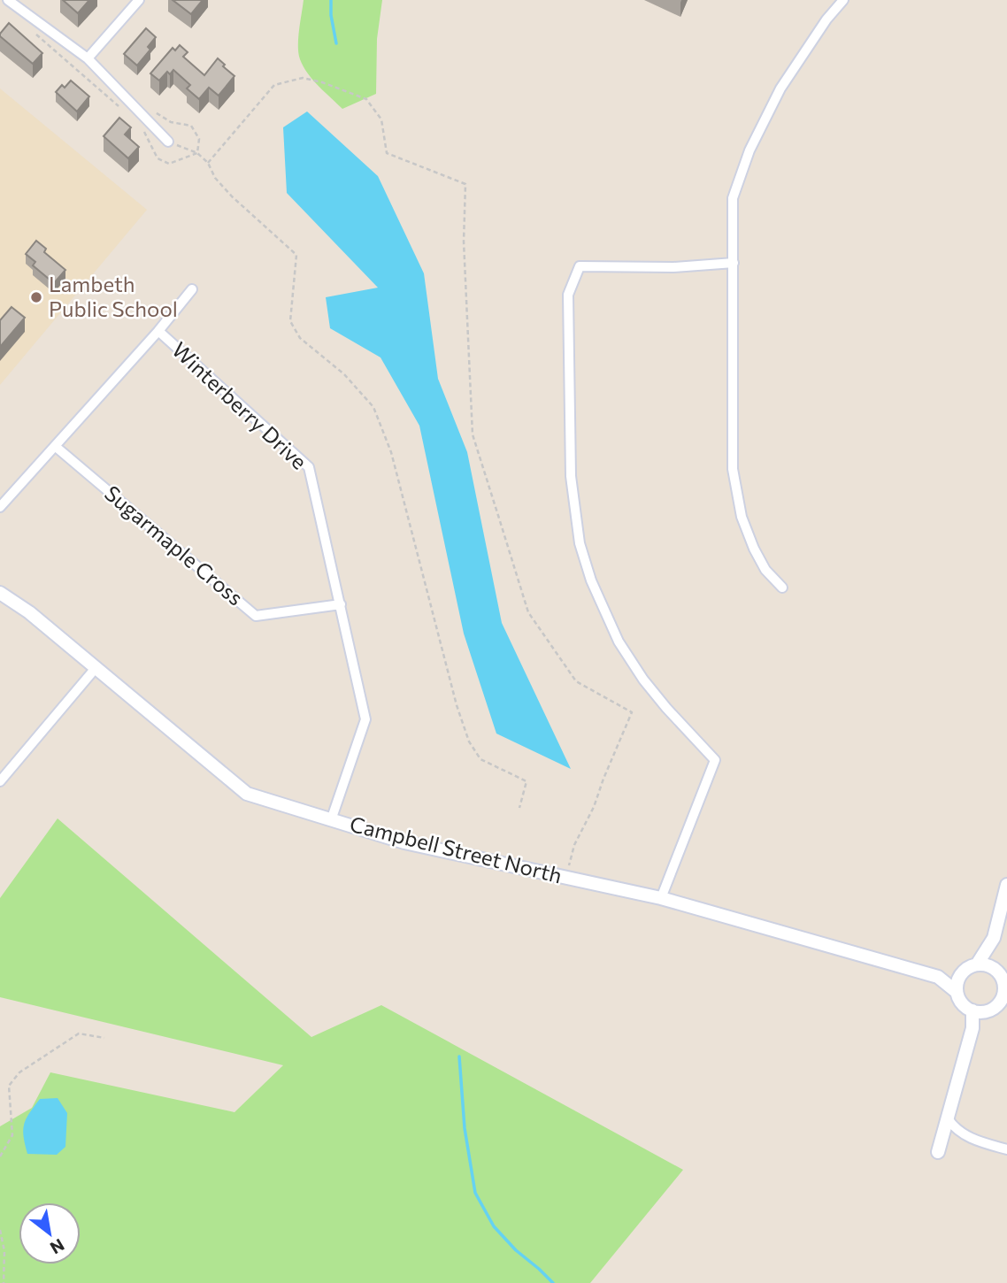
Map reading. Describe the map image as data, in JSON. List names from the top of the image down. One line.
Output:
{"streets":{"street":["Winterberry Drive","Sugarmaple Cross","Campbell Street North"]},"crossings":[["Winterberry Drive","Sugarmaple Cross"],["Winterberry Drive","Campbell Street North"]],"places":["Lambeth Public School"],"north":"bottom right"}
